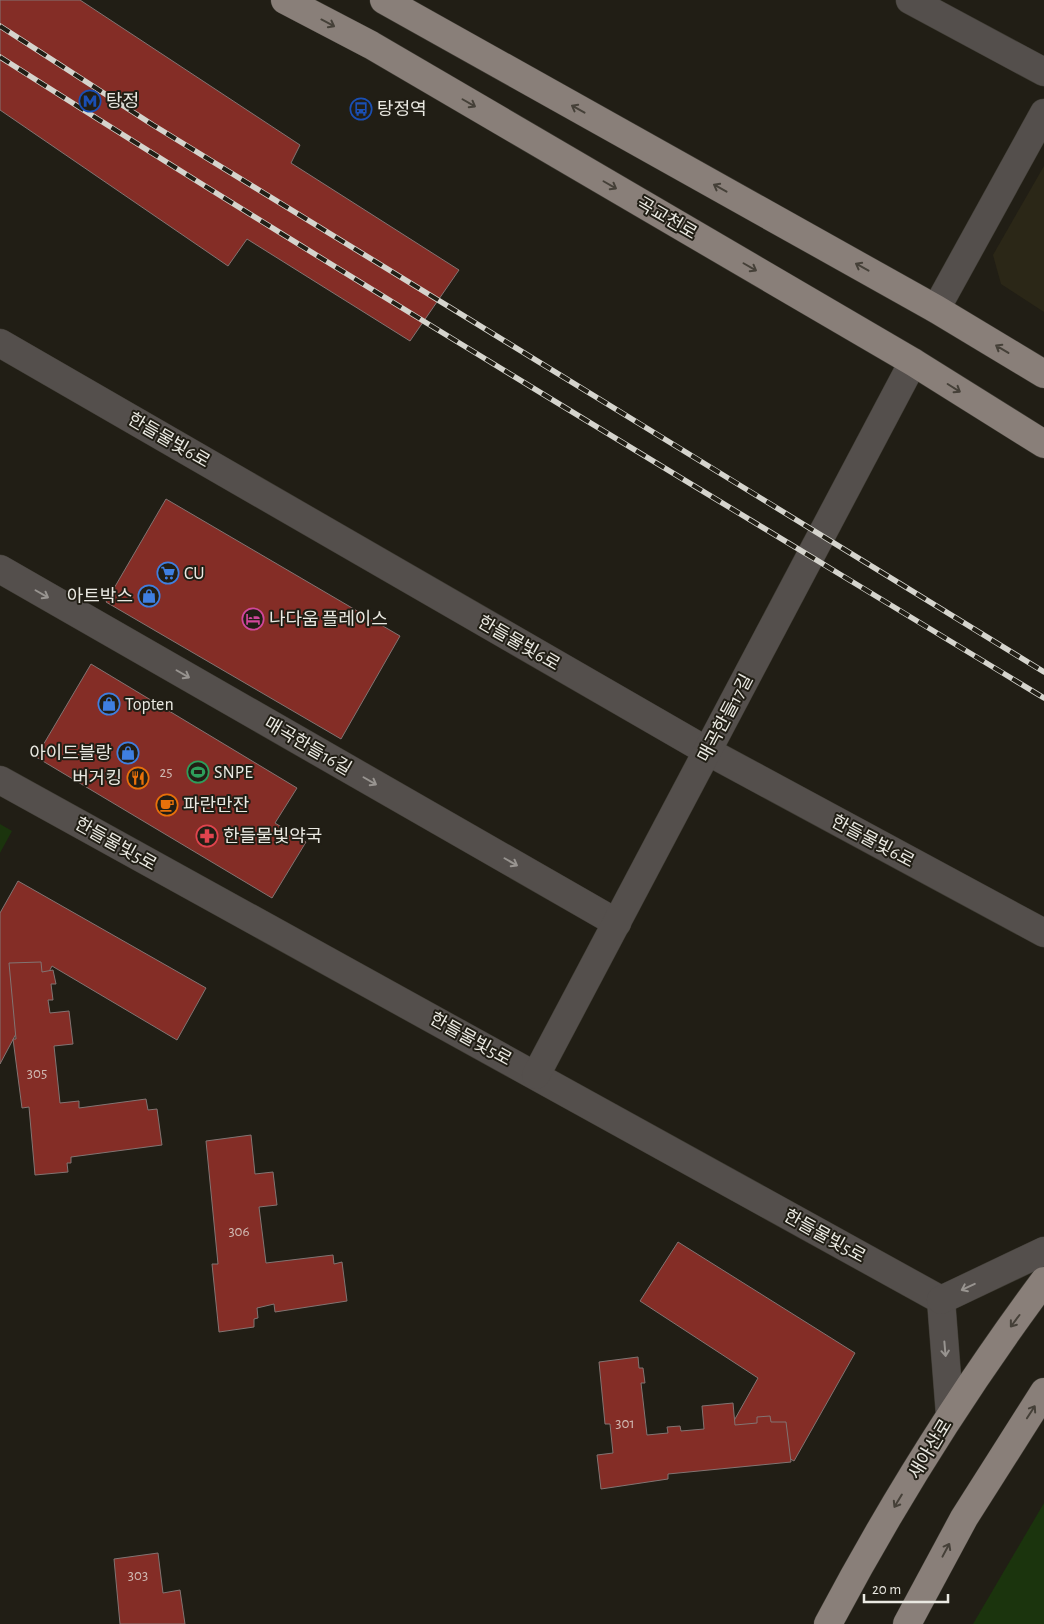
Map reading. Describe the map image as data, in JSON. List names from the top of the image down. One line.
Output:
{"streets":{"main road":["곡교천로","새아산로"],"street":["한들물빛6로","매곡한들17길","매곡한들16길","한들물빛5로"]},"crossings":[["곡교천로","매곡한들17길"],["한들물빛6로","매곡한들17길"],["매곡한들17길","매곡한들16길"],["매곡한들17길","한들물빛5로"]],"one_way":["매곡한들16길"],"places":{"metro station":["탕정"],"bus stop":["탕정역"],"supermarket":["CU"],"shop":["아트박스","Topten","아이드블랑"],"hotel":["나다움 플레이스"],"sports":["SNPE"],"restaurant":["버거킹"],"cafe":["파란만잔"],"pharmacy":["한들물빛약국"]},"house_numbers":["25","305","306","301","303"],"scale_bar":"20 m"}
